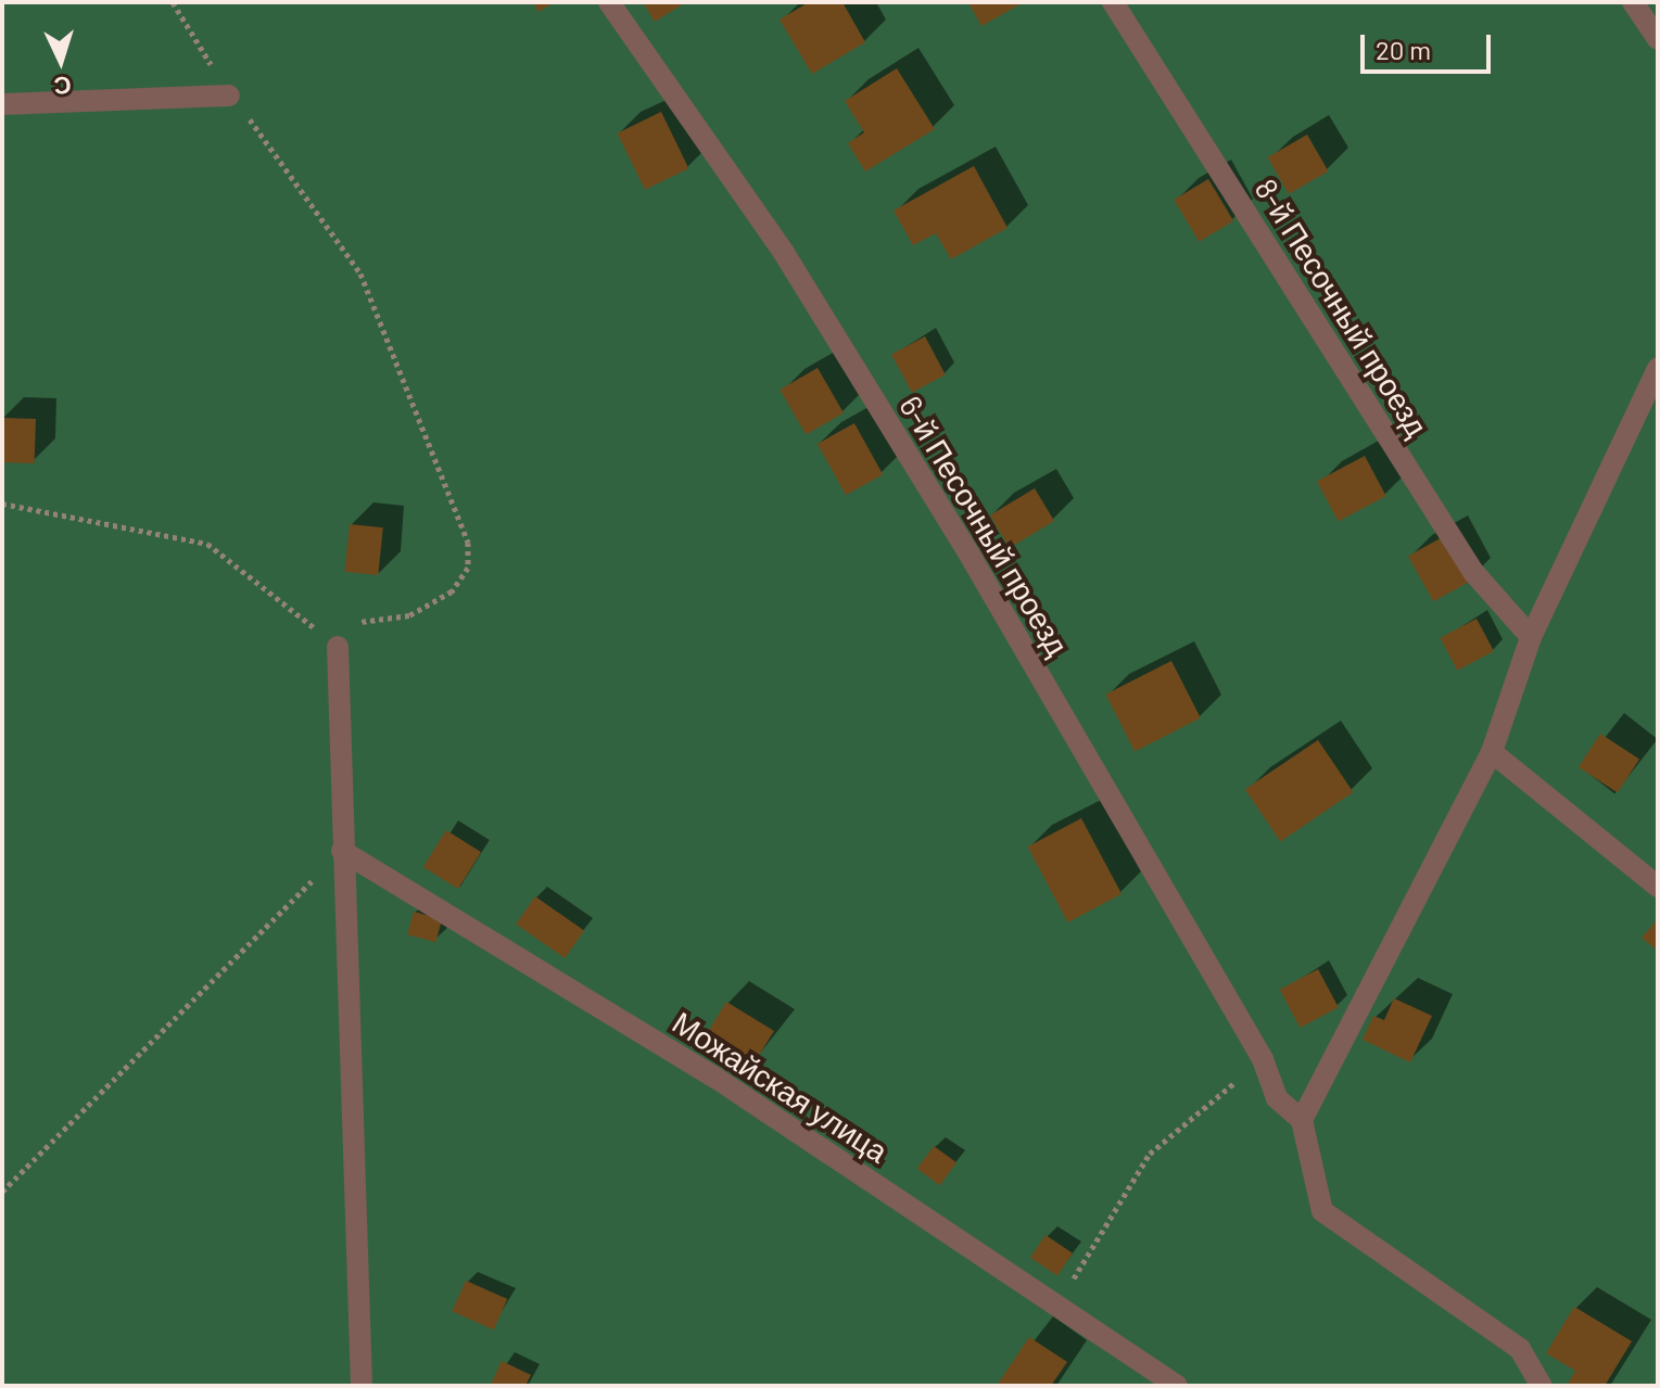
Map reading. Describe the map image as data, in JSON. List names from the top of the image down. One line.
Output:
{"streets":{"lane":["8-й Песочный проезд","6-й Песочный проезд","Можайская улица"]},"scale_bar":"20 m","north":"bottom"}
